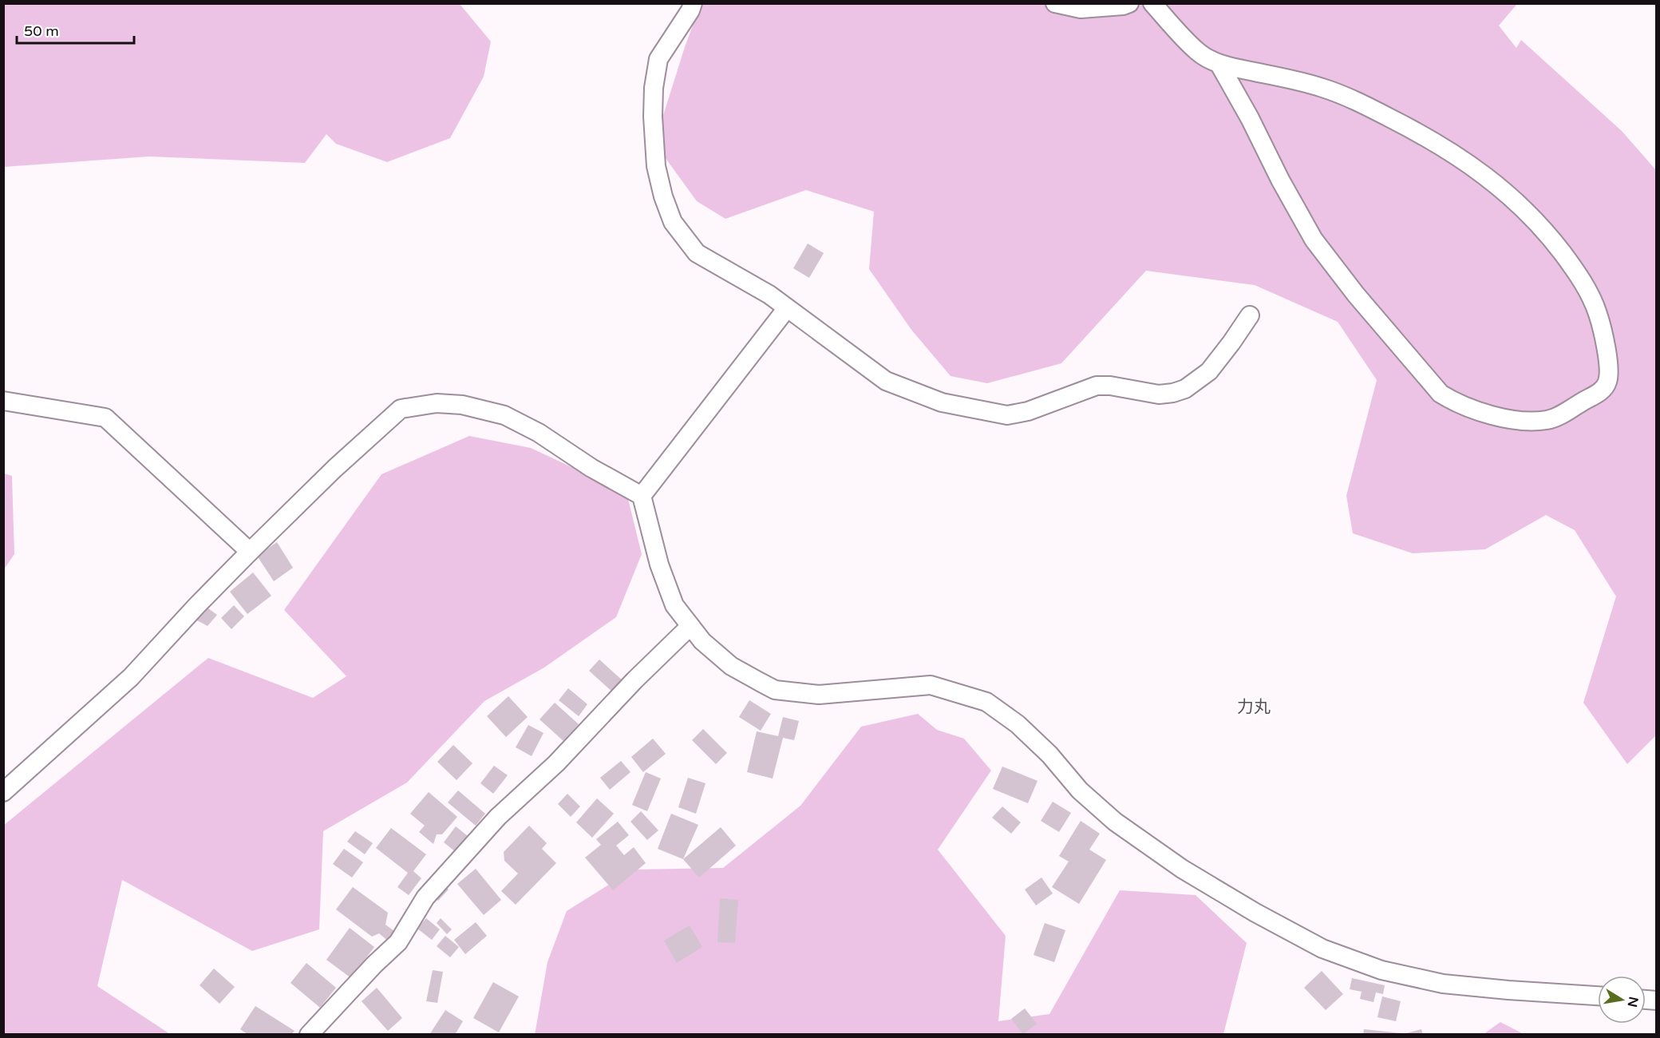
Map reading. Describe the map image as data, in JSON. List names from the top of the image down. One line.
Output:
{"districts":["力丸"],"scale_bar":"50 m","north":"right"}
